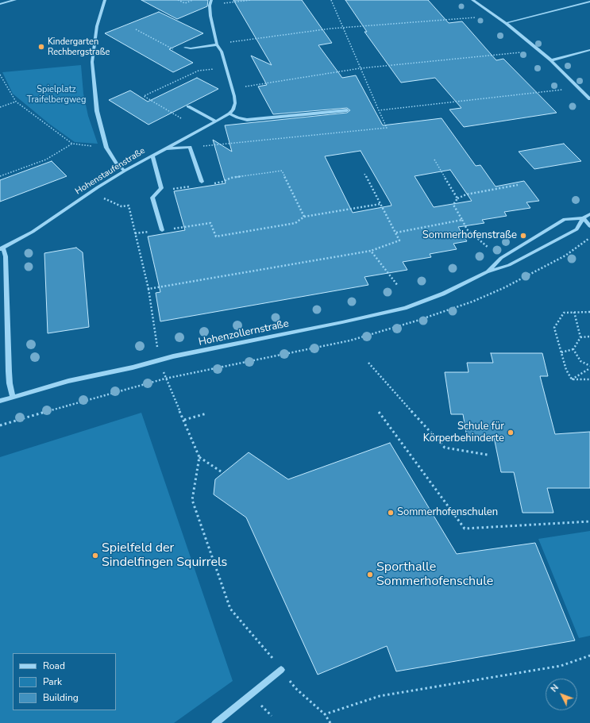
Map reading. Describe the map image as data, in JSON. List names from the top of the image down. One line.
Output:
{"streets":{"street":["Hohenstaufenstraße","Hohenzollernstraße"]},"parks":["Spielplatz Traifelbergweg"],"places":["Kindergarten Rechbergstraße","Sommerhofenstraße","Schule für Körperbehinderte","Sommerhofenschulen","Spielfeld der Sindelfingen Squirrels","Sporthalle Sommerhofenschule"],"legend":["Road","Park","Building"],"north":"top left"}
